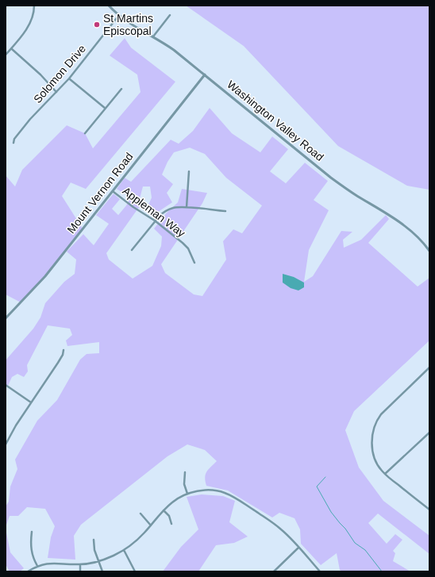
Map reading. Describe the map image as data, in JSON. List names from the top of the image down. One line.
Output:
{"streets":{"street":["Solomon Drive","Washington Valley Road","Mount Vernon Road","Appleman Way"]},"crossings":[["Solomon Drive","Washington Valley Road"],["Washington Valley Road","Mount Vernon Road"],["Mount Vernon Road","Appleman Way"]],"places":["St Martins Episcopal"]}
